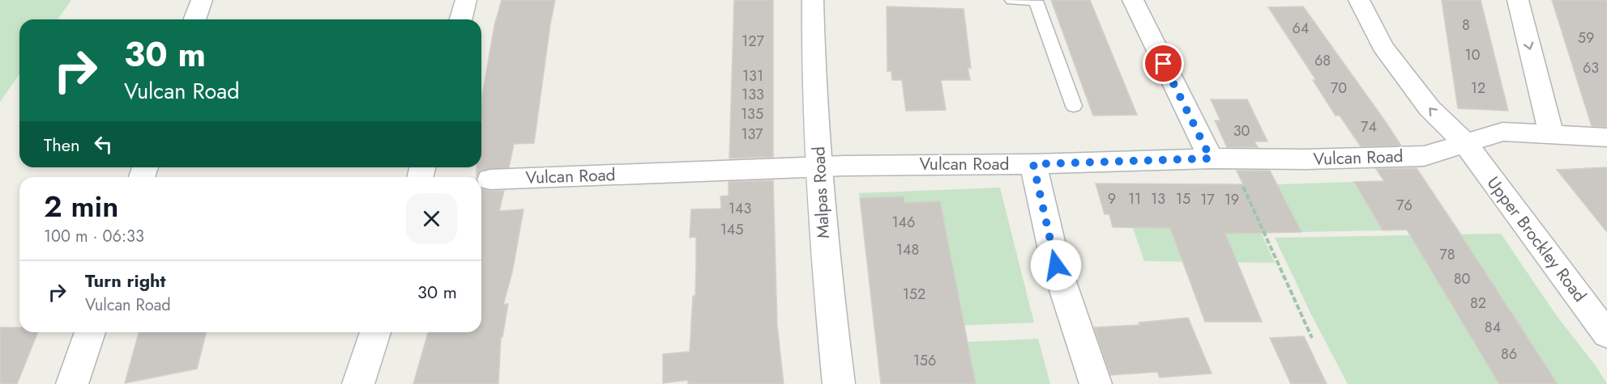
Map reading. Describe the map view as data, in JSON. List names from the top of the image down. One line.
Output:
{"streets":{"street":["Vulcan Road","Malpas Road","Upper Brockley Road"]},"crossings":[["Vulcan Road","Malpas Road"],["Vulcan Road","Upper Brockley Road"]],"house_numbers":["8","64","59","127","10","68","63","131","70","12","133","135","74","30","137","9","11","13","15","17","19","76","143","146","145","148","78","80","152","82","84","86","156"],"page":{"turn":["30 m","Vulcan Road"],"then":"Then","heading":["2 min","100 m · 06:33"],"list":[{"name":"Turn right","note":"Vulcan Road","value":"30 m"}]}}
